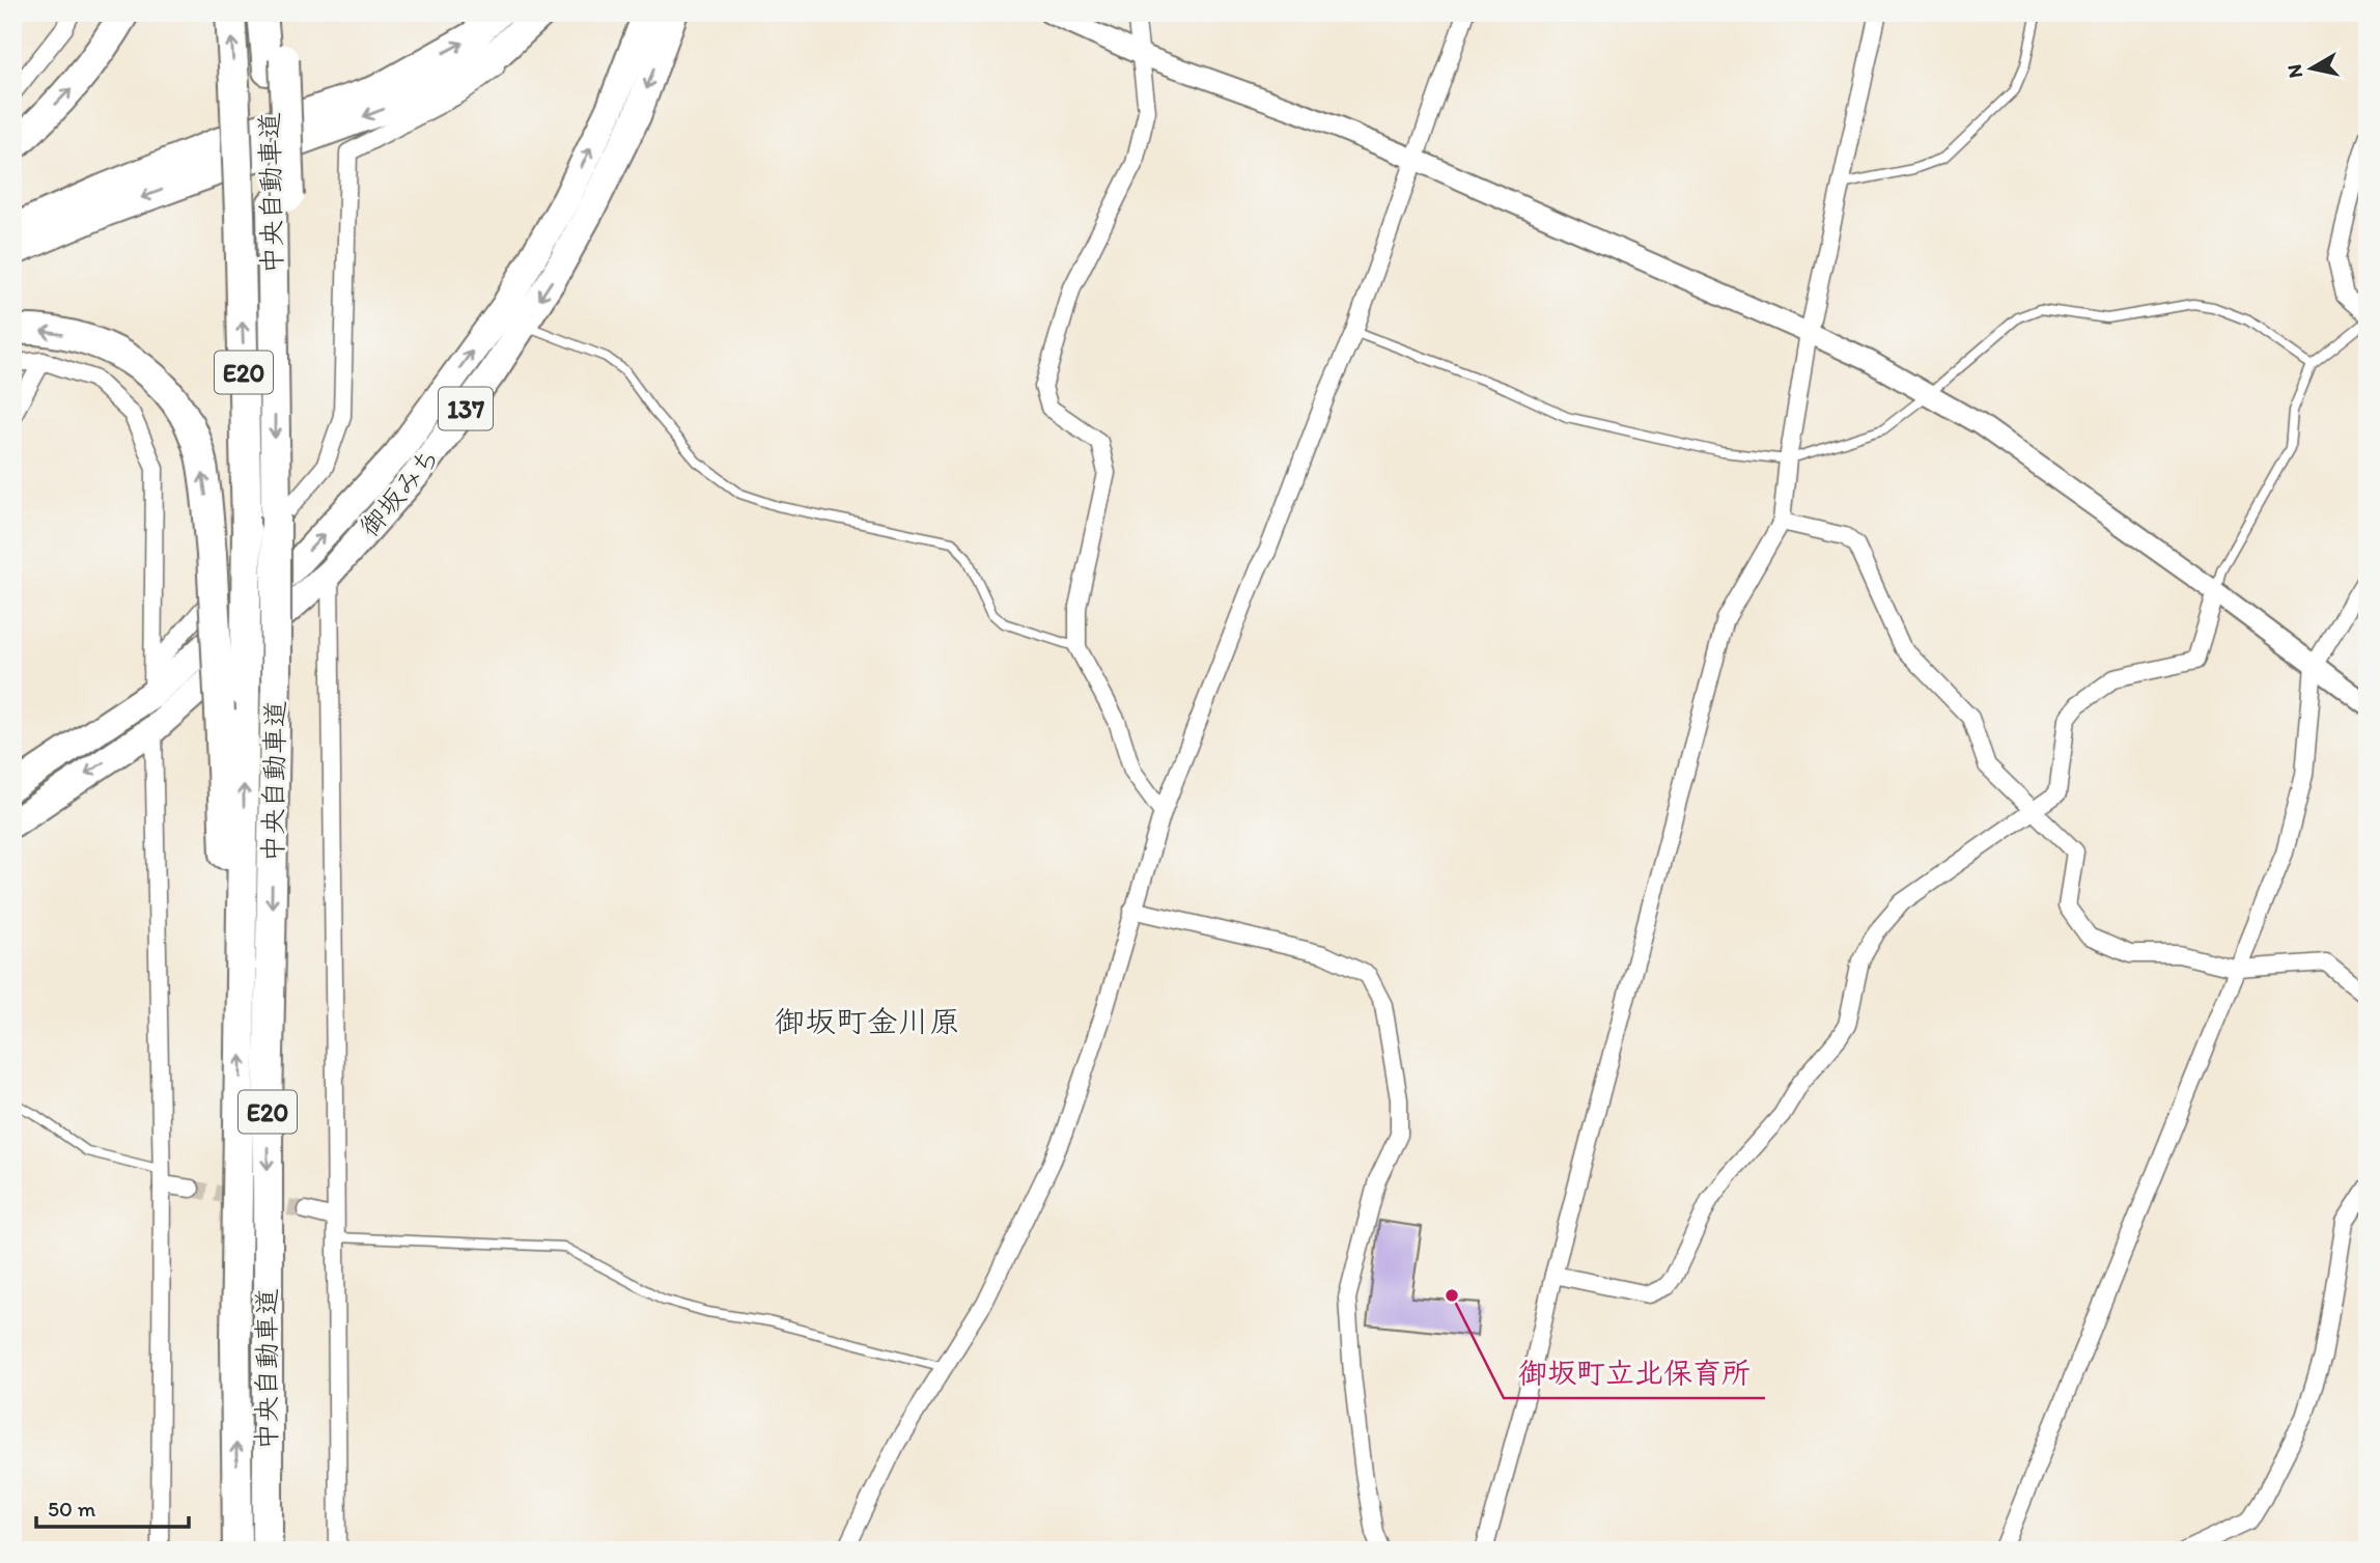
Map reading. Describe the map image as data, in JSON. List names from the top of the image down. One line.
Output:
{"streets":{"highway":["中央自動車道","E20","137","御坂みち"]},"districts":["御坂町金川原"],"places":["御坂町立北保育所"],"scale_bar":"50 m","north":"left"}
